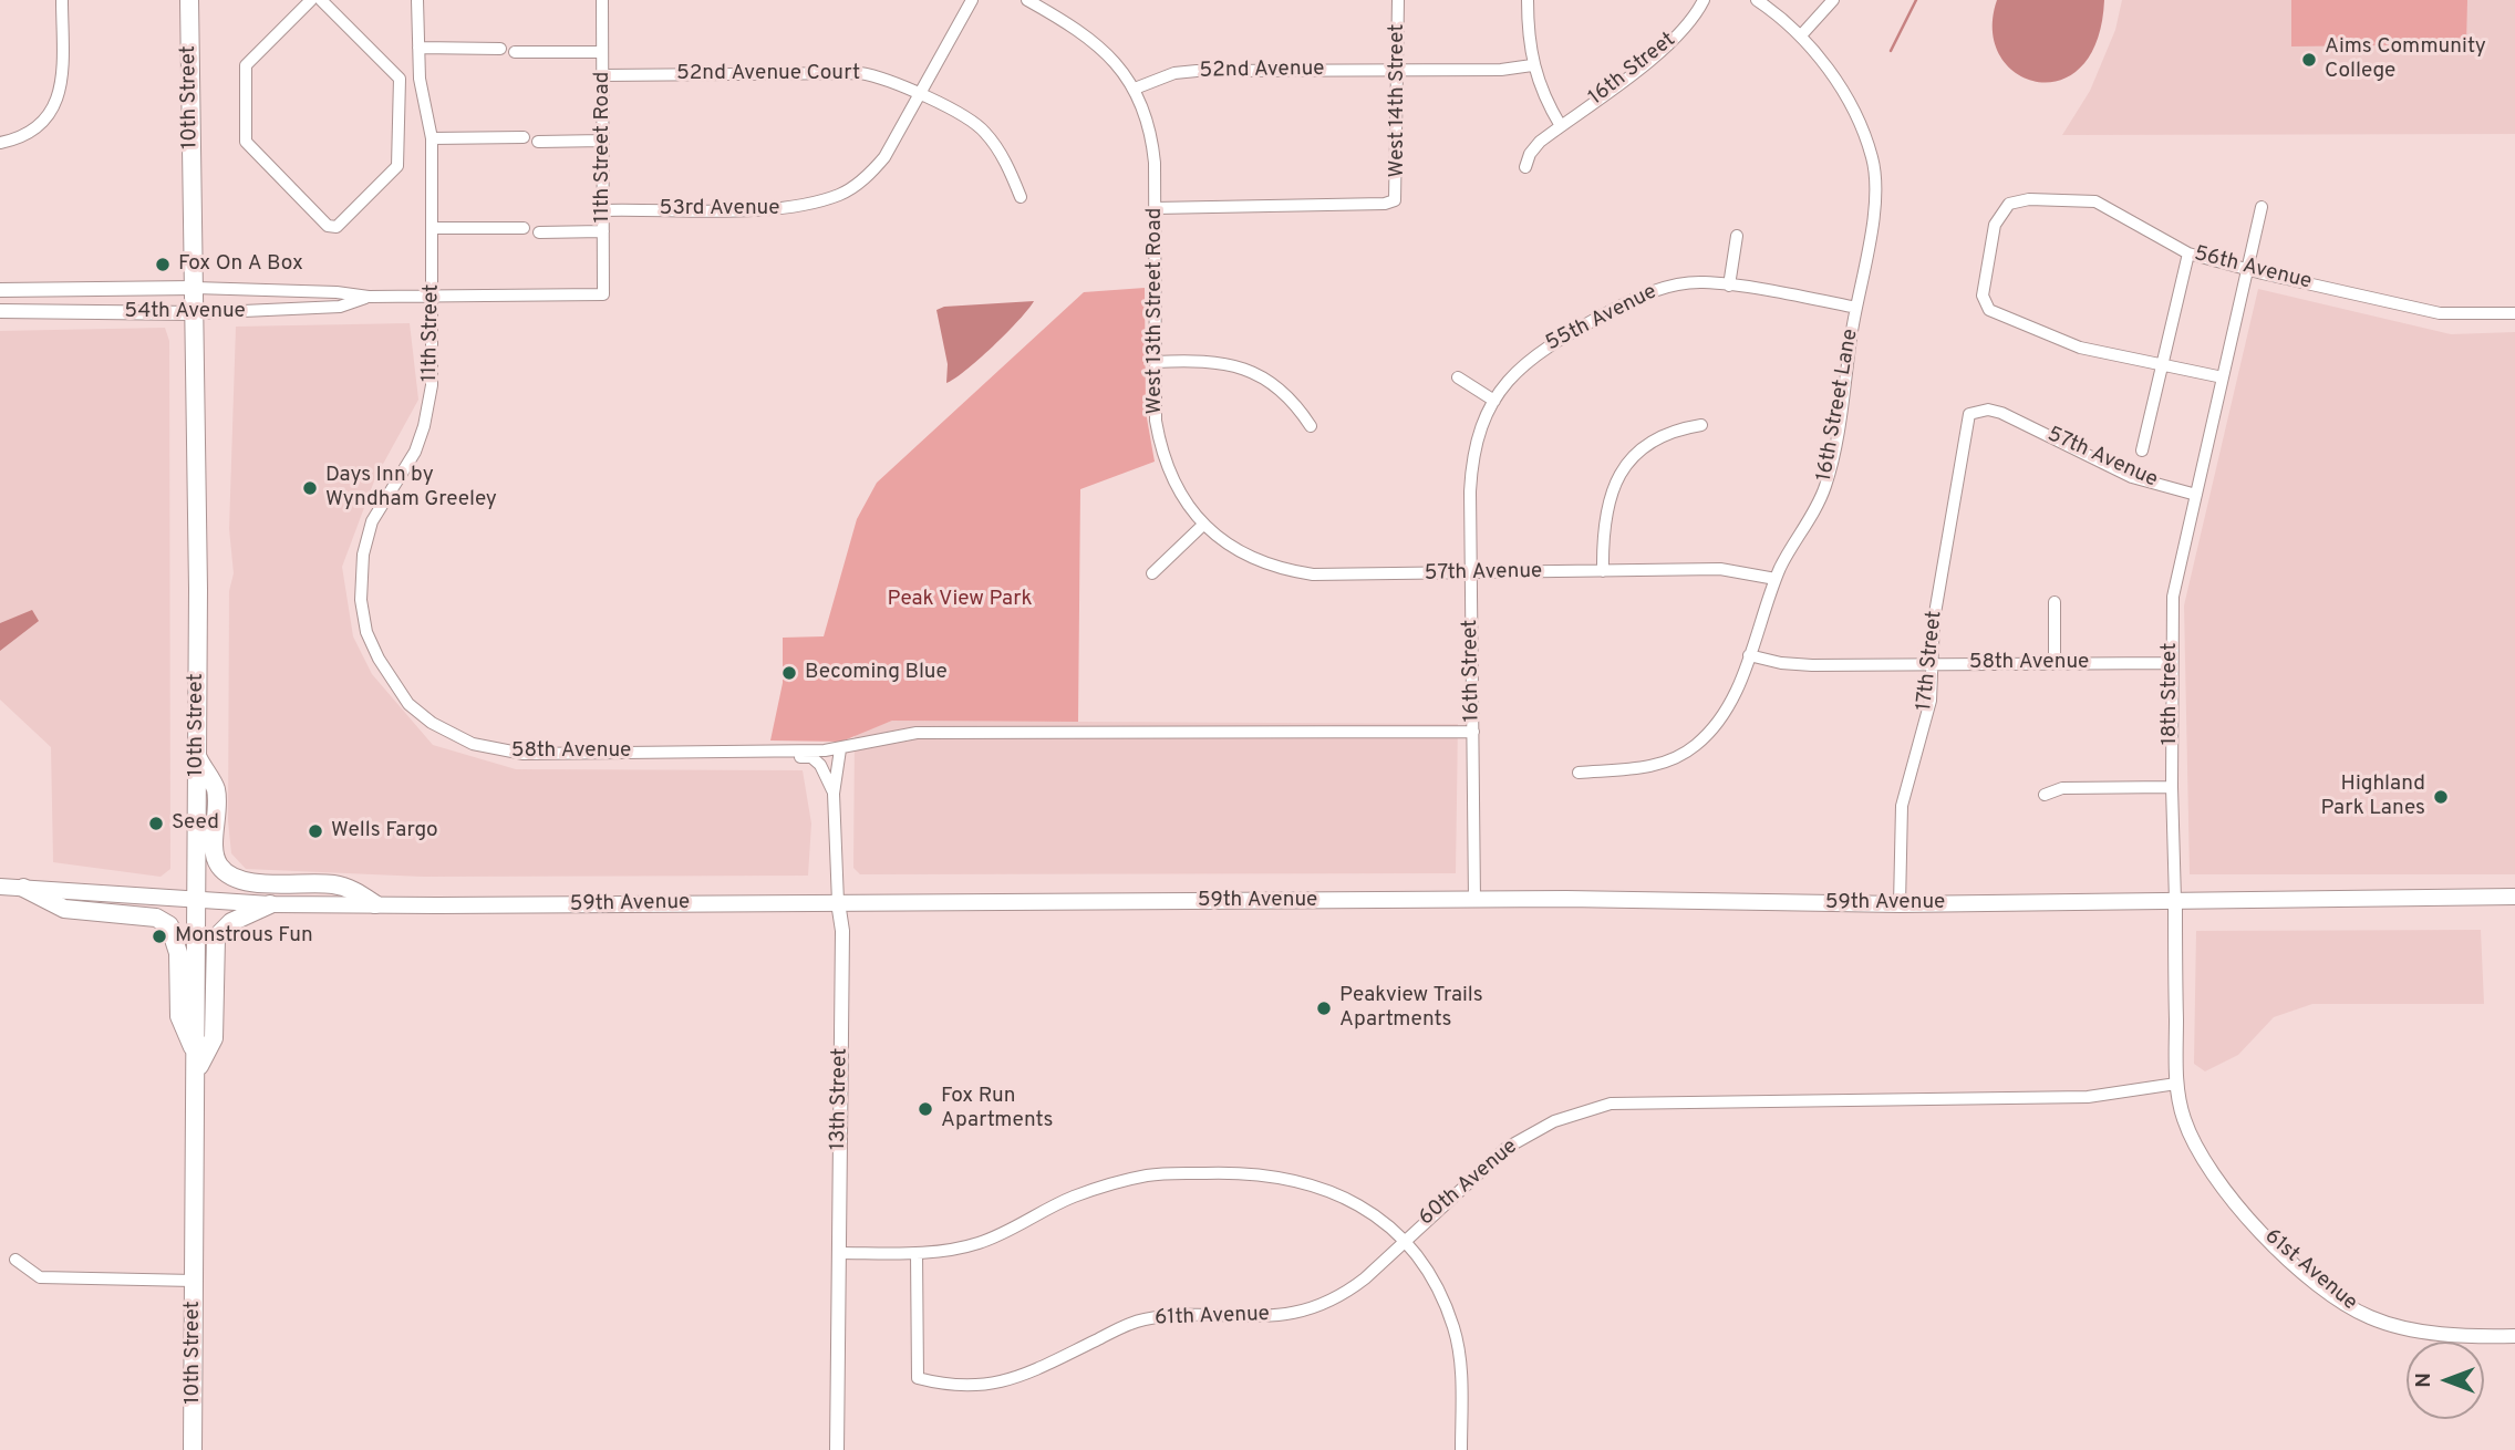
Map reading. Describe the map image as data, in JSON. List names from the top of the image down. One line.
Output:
{"streets":{"main road":["10th Street","59th Avenue"],"street":["16th Street","52nd Avenue","52nd Avenue Court","West 14th Street","11th Street Road","53rd Avenue","56th Avenue","West 13th Street Road","54th Avenue","55th Avenue","11th Street","16th Street Lane","57th Avenue","17th Street","58th Avenue","18th Street","13th Street","60th Avenue","61st Avenue","61th Avenue"]},"crossings":[["16th Street","55th Avenue"],["16th Street","57th Avenue"],["16th Street","58th Avenue"],["16th Street","59th Avenue"],["52nd Avenue","West 14th Street"],["52nd Avenue","West 13th Street Road"],["52nd Avenue Court","11th Street Road"],["52nd Avenue Court","53rd Avenue"],["10th Street","54th Avenue"],["10th Street","59th Avenue"],["West 14th Street","West 13th Street Road"],["11th Street Road","53rd Avenue"],["11th Street Road","54th Avenue"],["56th Avenue","18th Street"],["West 13th Street Road","57th Avenue"],["54th Avenue","11th Street"],["55th Avenue","16th Street Lane"],["11th Street","58th Avenue"],["16th Street Lane","57th Avenue"],["16th Street Lane","58th Avenue"],["57th Avenue","17th Street"],["57th Avenue","18th Street"],["17th Street","58th Avenue"],["17th Street","59th Avenue"],["58th Avenue","18th Street"],["58th Avenue","13th Street"],["18th Street","59th Avenue"],["18th Street","60th Avenue"],["18th Street","61st Avenue"],["59th Avenue","13th Street"],["13th Street","60th Avenue"],["60th Avenue","61th Avenue"]],"parks":["Peak View Park"],"places":["Aims Community College","Fox On A Box","Days Inn by Wyndham Greeley","Becoming Blue","Highland Park Lanes","Seed","Wells Fargo","Monstrous Fun","Peakview Trails Apartments","Fox Run Apartments"],"north":"left"}
